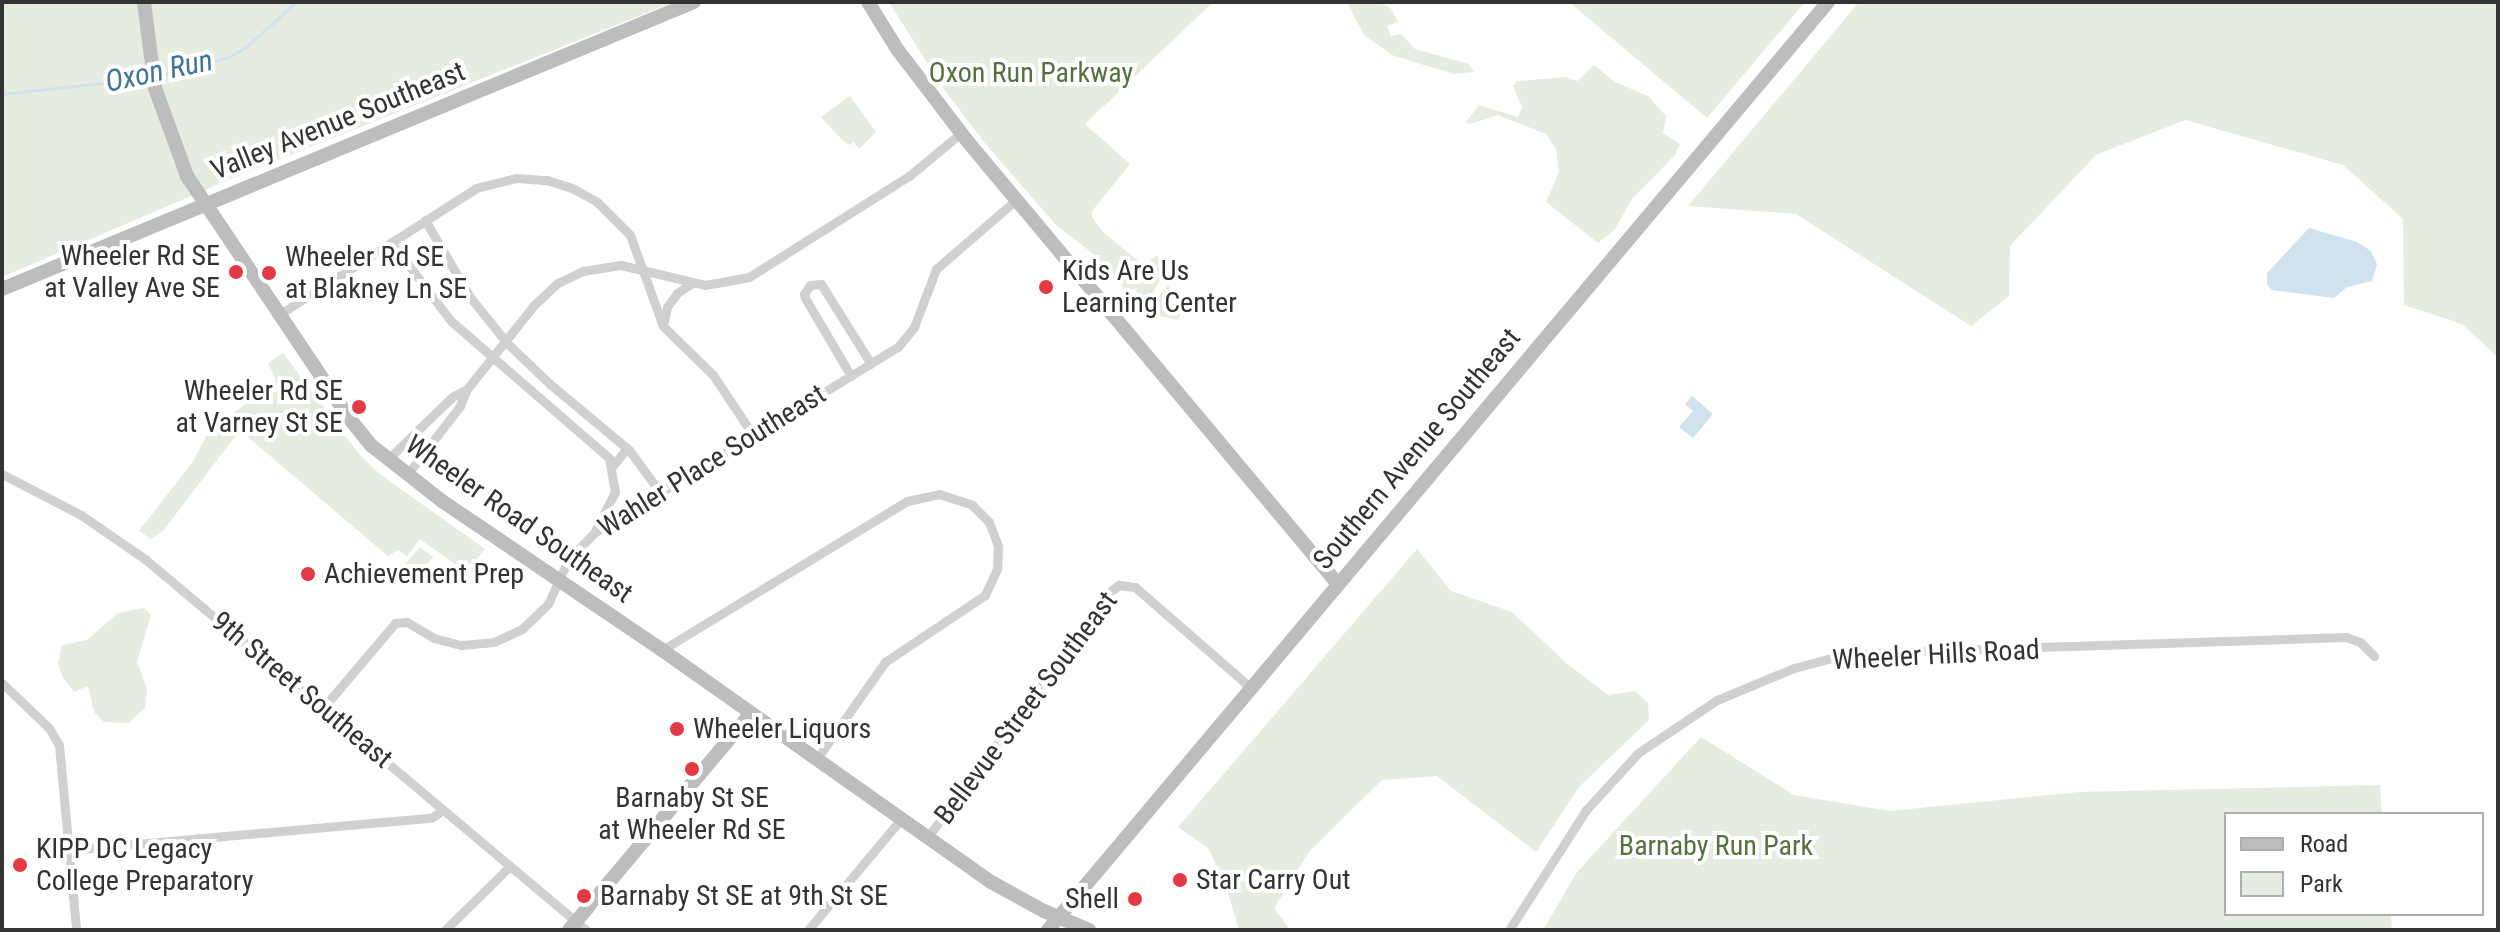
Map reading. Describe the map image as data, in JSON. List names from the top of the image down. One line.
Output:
{"streets":{"main road":["Valley Avenue Southeast","Southern Avenue Southeast","Wheeler Road Southeast"],"street":["Wahler Place Southeast","Wheeler Hills Road","9th Street Southeast","Bellevue Street Southeast"]},"crossings":[["Valley Avenue Southeast","Wheeler Road Southeast"],["Southern Avenue Southeast","Wheeler Road Southeast"],["Southern Avenue Southeast","Bellevue Street Southeast"],["Wahler Place Southeast","Wheeler Road Southeast"],["Wahler Place Southeast","9th Street Southeast"],["Wheeler Road Southeast","Bellevue Street Southeast"]],"water":["Oxon Run"],"parks":["Oxon Run Parkway","Barnaby Run Park"],"places":["Wheeler Rd SE at Valley Ave SE","Wheeler Rd SE at Blakney Ln SE","Kids Are Us Learning Center","Wheeler Rd SE at Varney St SE","Achievement Prep","Wheeler Liquors","Barnaby St SE at Wheeler Rd SE","KIPP DC Legacy College Preparatory","Star Carry Out","Barnaby St SE at 9th St SE","Shell"],"legend":["Road","Park"]}
